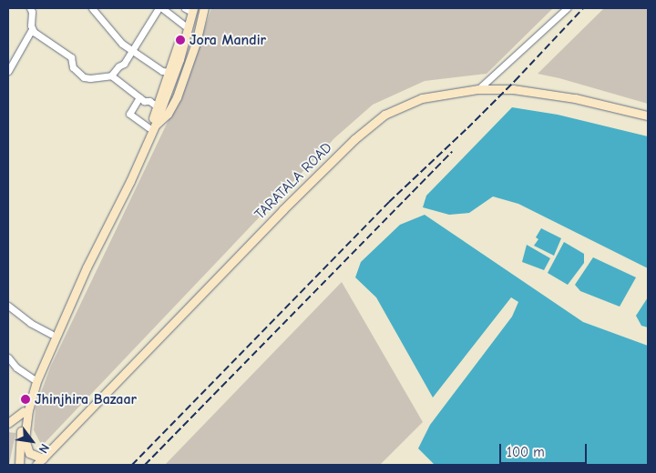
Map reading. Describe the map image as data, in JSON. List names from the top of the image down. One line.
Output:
{"streets":{"street":["TARATALA ROAD"]},"places":["Jora Mandir","Jhinjhira Bazaar"],"scale_bar":"100 m","north":"bottom right"}
